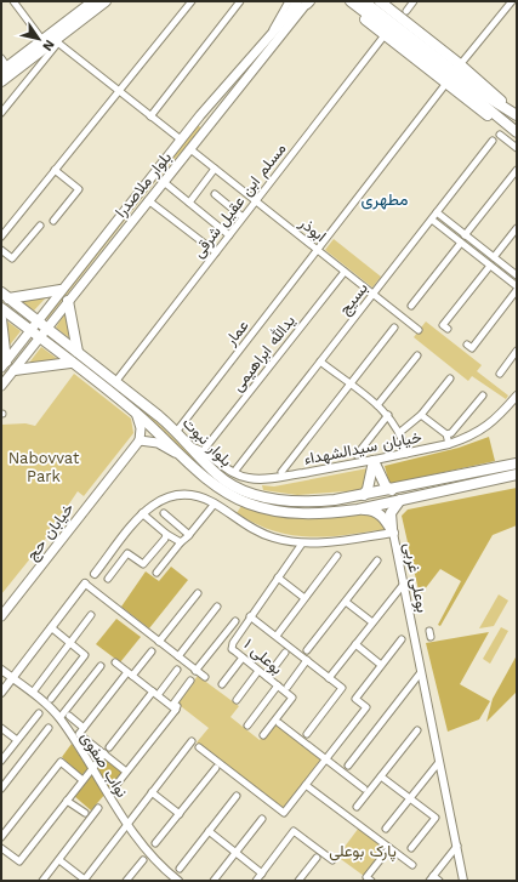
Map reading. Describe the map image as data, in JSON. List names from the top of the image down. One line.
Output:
{"streets":{"main road":["بلوار ملاصدرا","بلوار نبوت","خیابان حج"],"street":["مسلم ابن عقیل شرقی","ابوذر","بسیج","عمار","یدالله ابراهیمی","خیابان سیدالشهداء","بوعلی غربی","بوعلی ۱","نواب صفوی"]},"crossings":[["بلوار ملاصدرا","ابوذر"],["بلوار ملاصدرا","بلوار نبوت"],["مسلم ابن عقیل شرقی","ابوذر"],["مسلم ابن عقیل شرقی","بلوار نبوت"],["ابوذر","بسیج"],["ابوذر","عمار"],["ابوذر","یدالله ابراهیمی"],["بسیج","خیابان سیدالشهداء"],["عمار","بلوار نبوت"],["یدالله ابراهیمی","بلوار نبوت"],["یدالله ابراهیمی","خیابان سیدالشهداء"],["بلوار نبوت","خیابان سیدالشهداء"],["بوعلی غربی","بوعلی ۱"]],"districts":["مطهری"],"parks":["Nabovvat Park","پارک بوعلی"],"north":"bottom right"}
